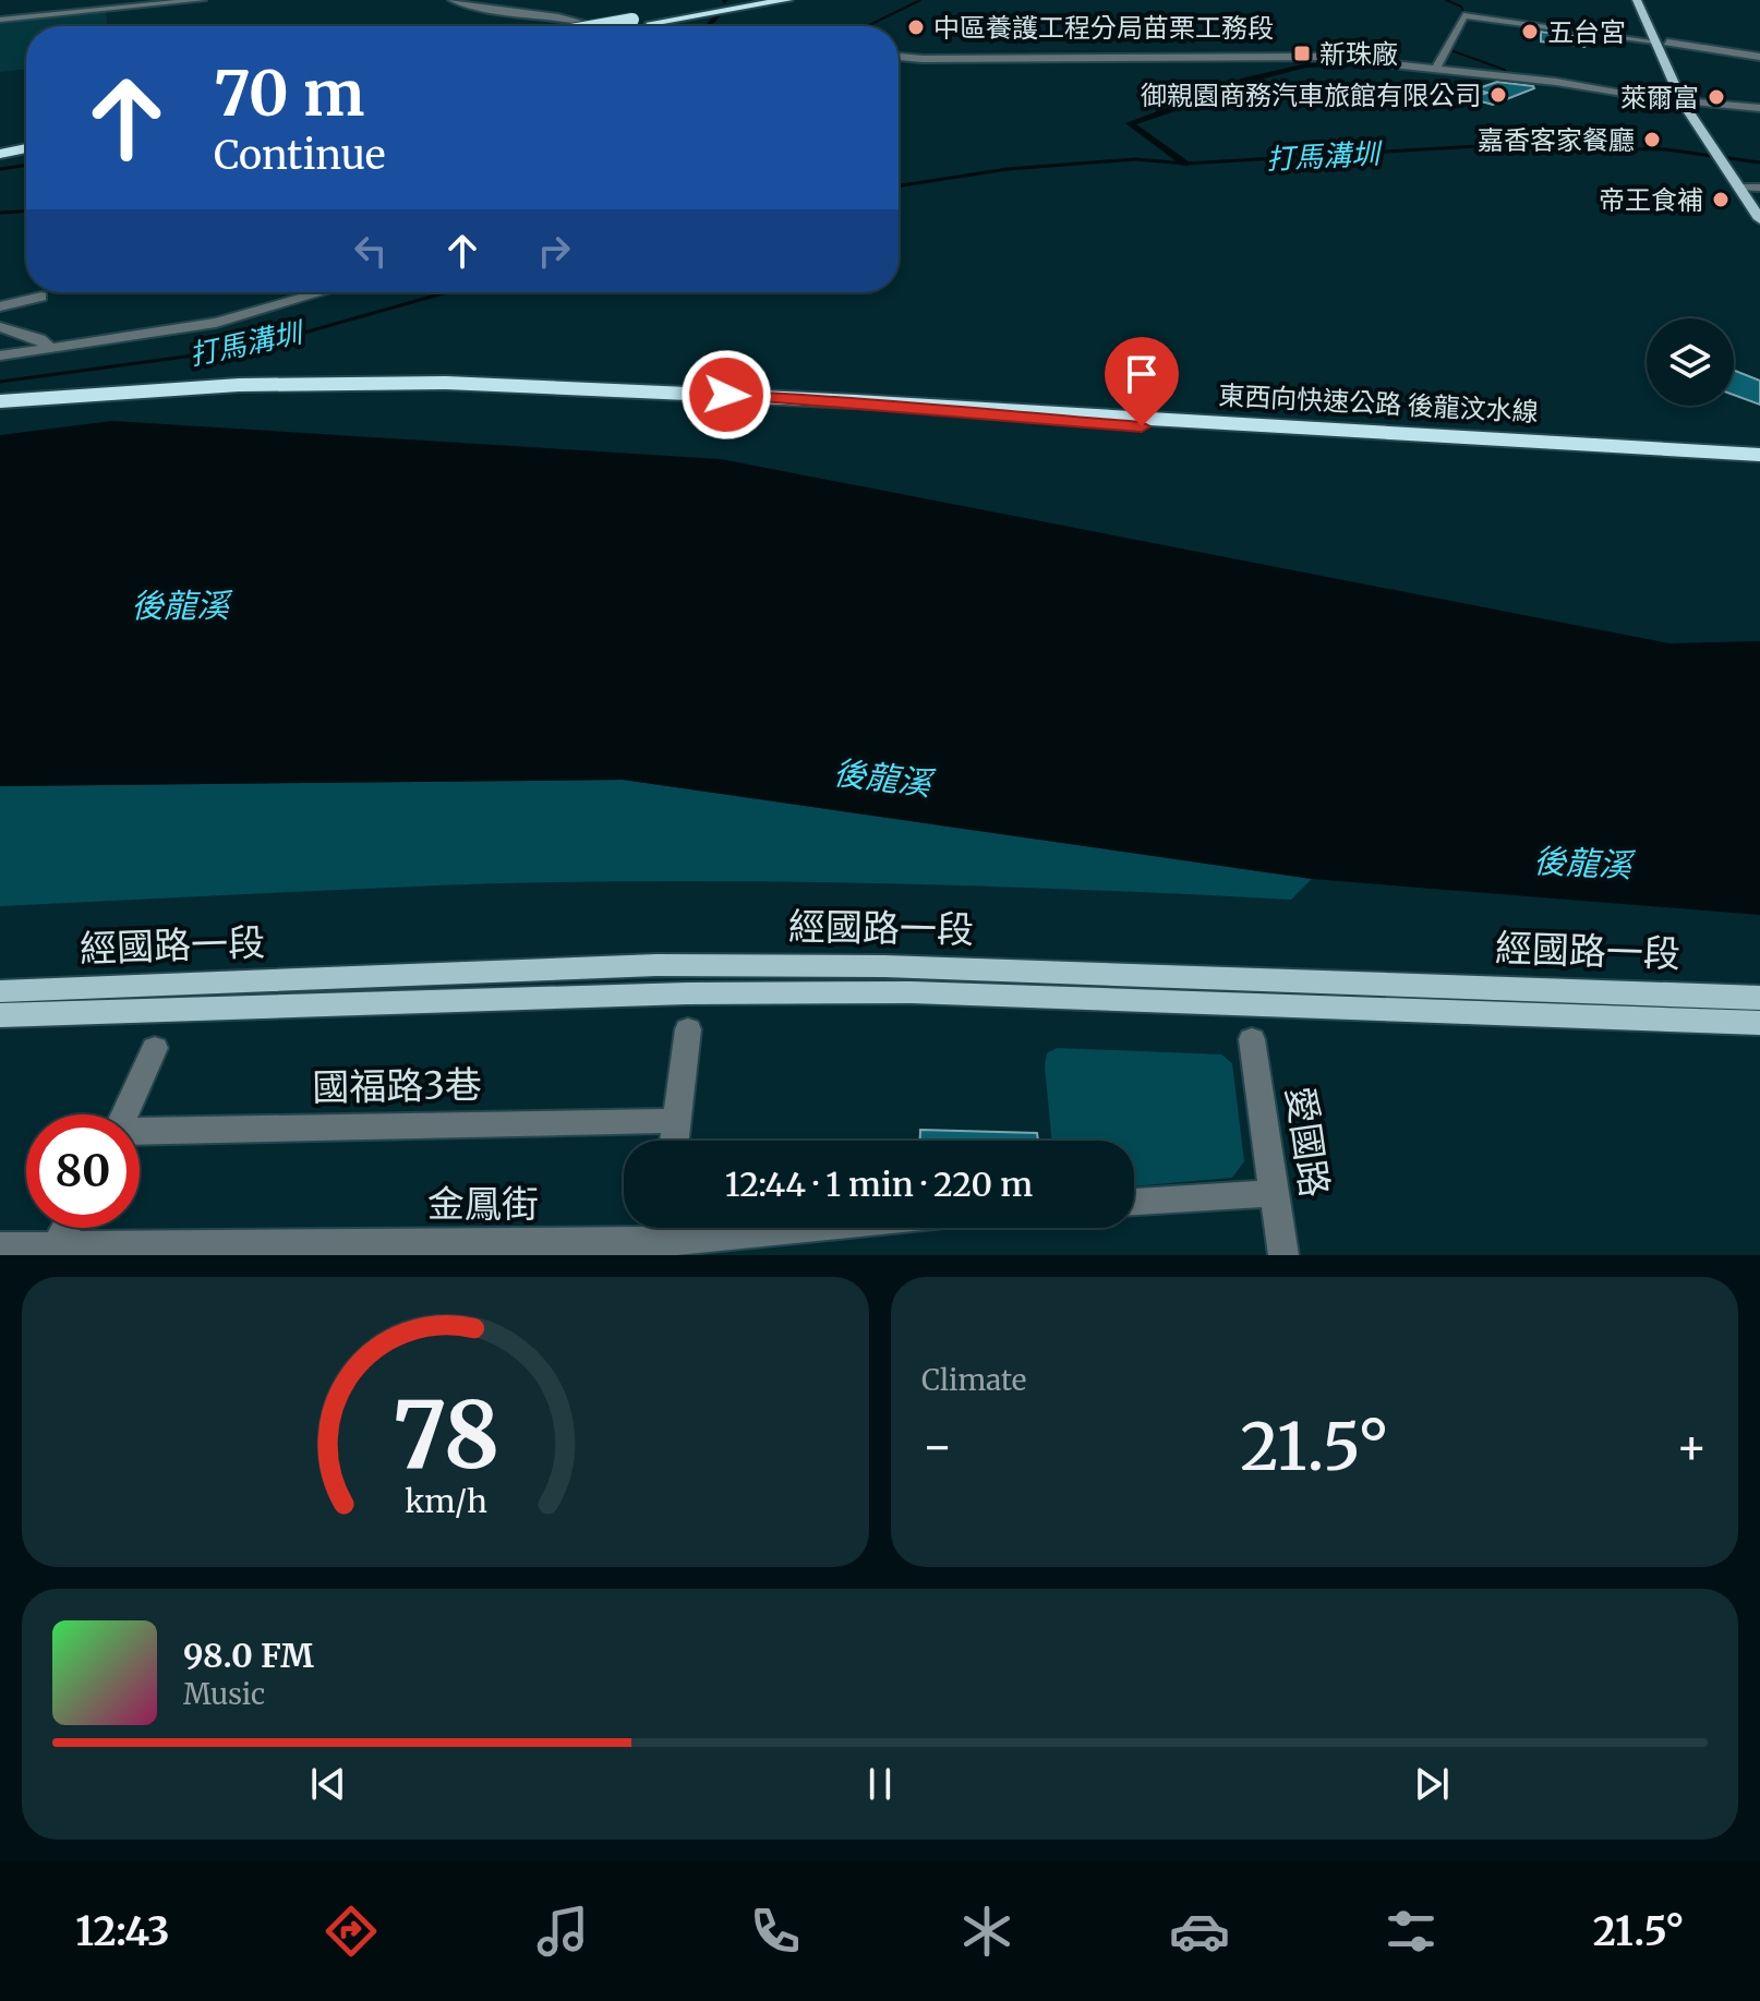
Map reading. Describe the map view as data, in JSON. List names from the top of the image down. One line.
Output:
{"streets":{"highway":["東西向快速公路 後龍汶水線"],"main road":["經國路一段"],"street":["國福路3巷","愛國路","金鳳街"]},"water":["打馬溝圳","後龍溪"],"places":{"other":["中區養護工程分局苗栗工務段","五台宮","御親園商務汽車旅館有限公司","萊爾富","嘉香客家餐廳","帝王食補"],"transit":["新珠廠"]},"page":{"turn":["70 m","Continue"],"limit":"80","trip":"12:44 · 1 min · 220 m","tile":"Climate","heat":["−","21.5°","+"],"song":["98.0 FM","Music"],"tabs":["12:43","21.5°"],"gauge":["78","km/h"]}}
